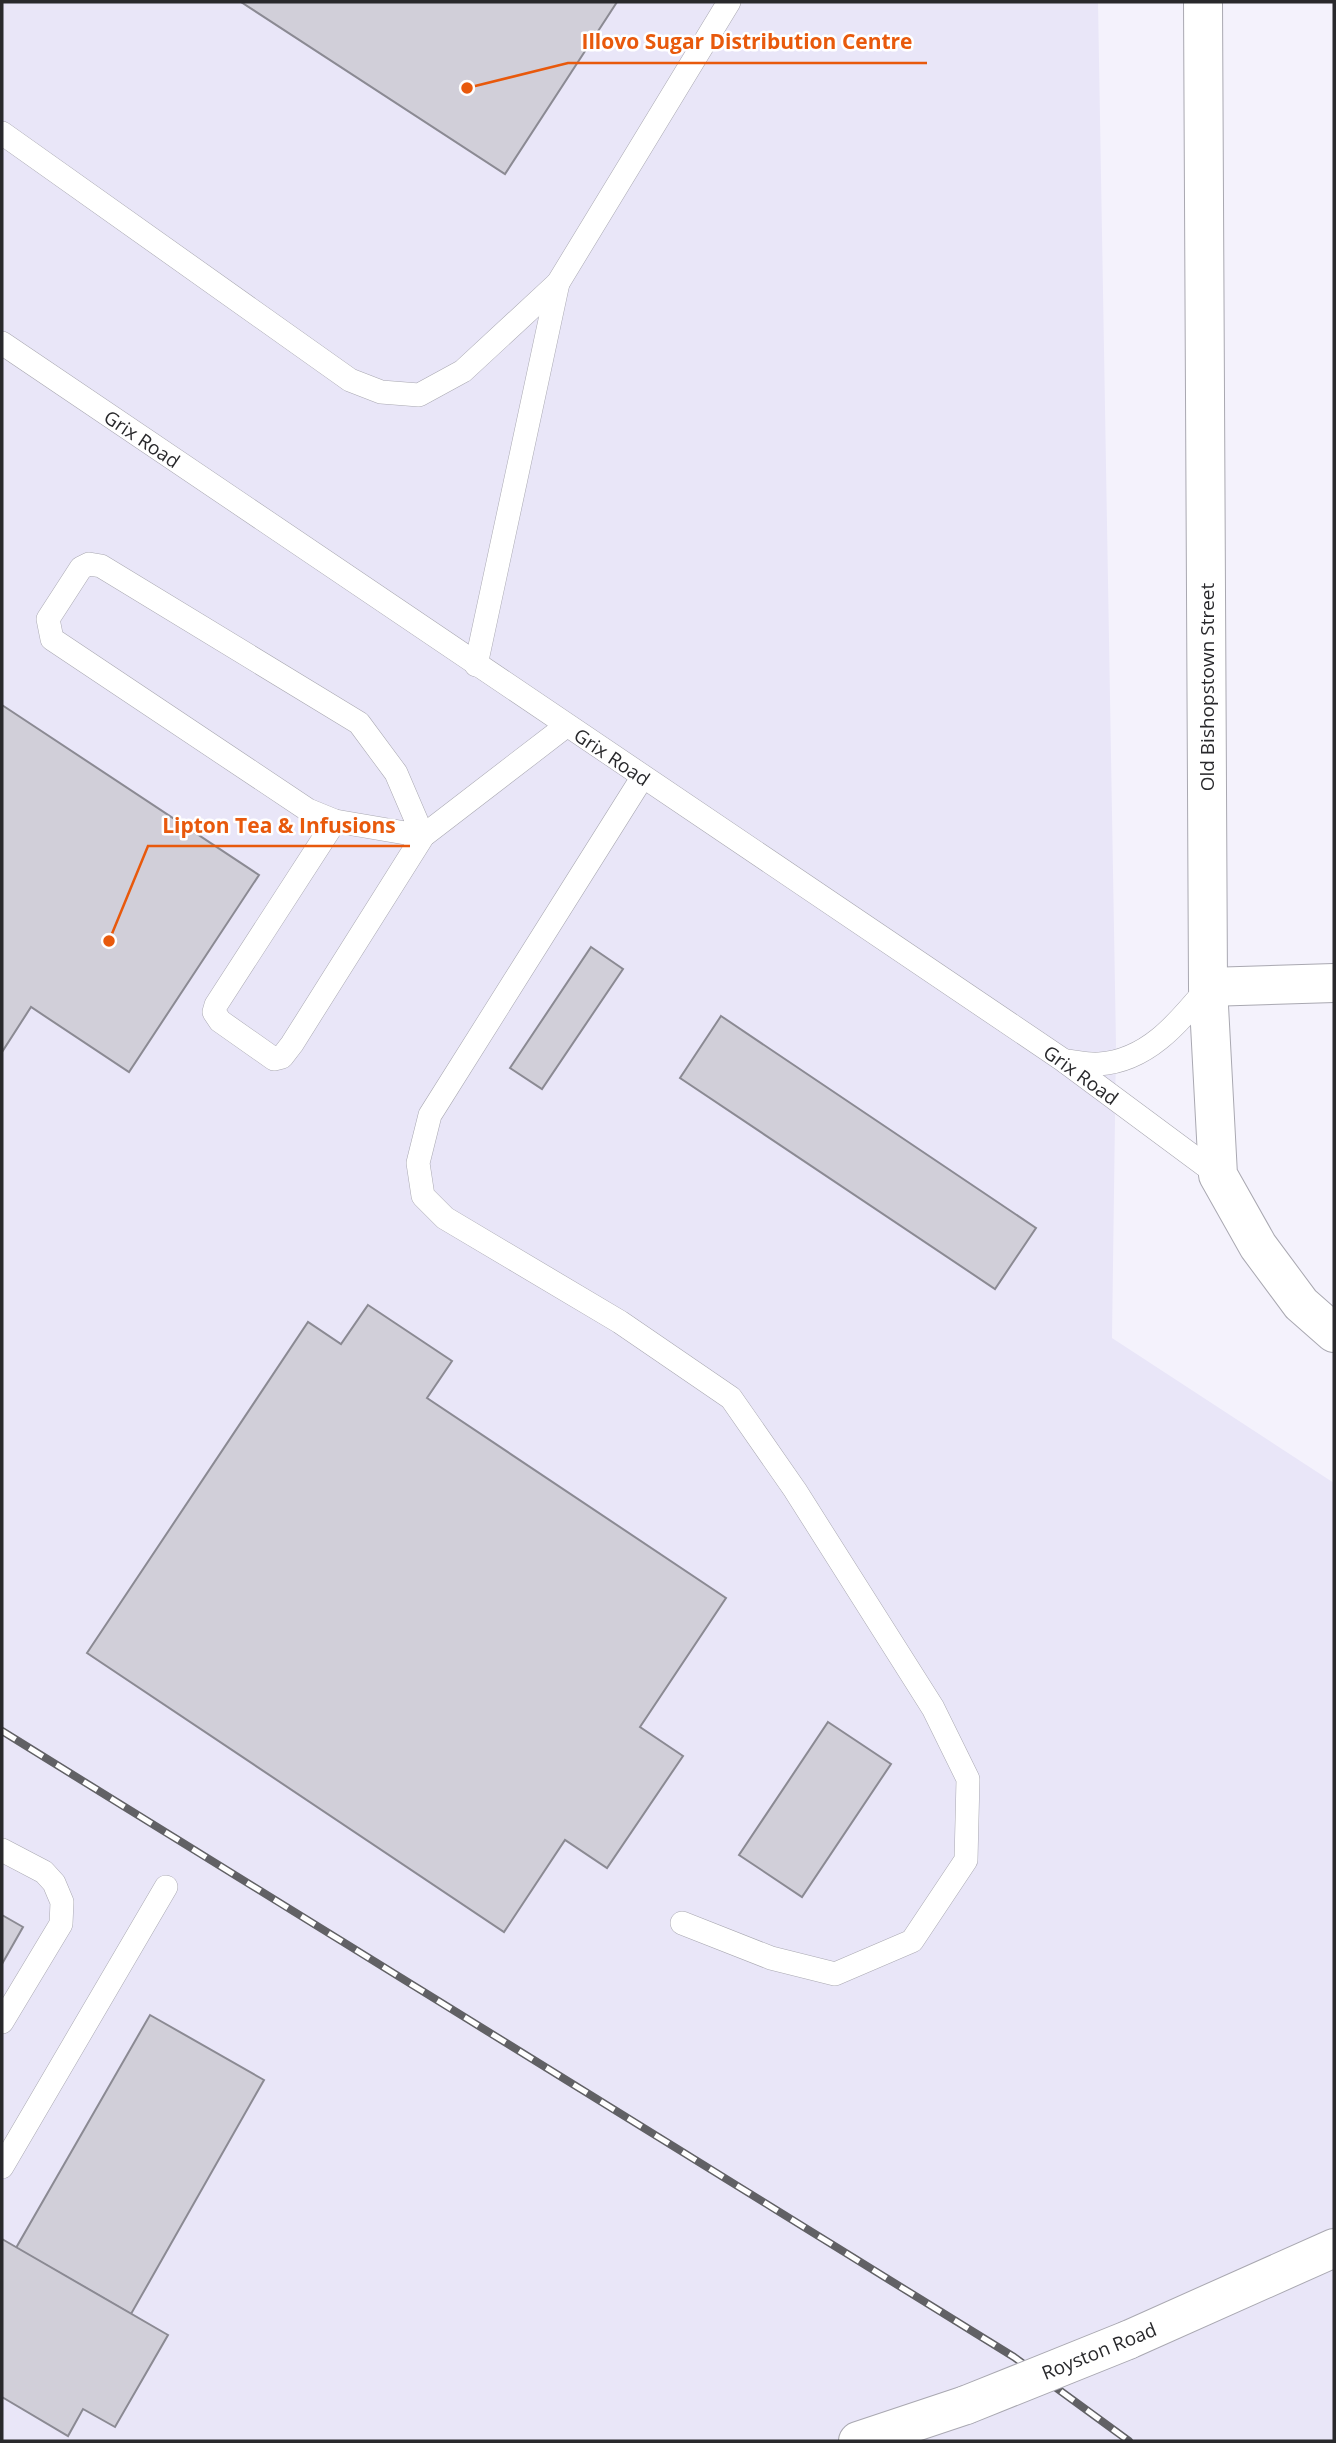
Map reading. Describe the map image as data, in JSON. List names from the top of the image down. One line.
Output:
{"streets":{"street":["Old Bishopstown Street","Royston Road"],"lane":["Grix Road"]},"crossings":[["Grix Road","Old Bishopstown Street"]],"places":["Illovo Sugar Distribution Centre","Lipton Tea & Infusions"]}
